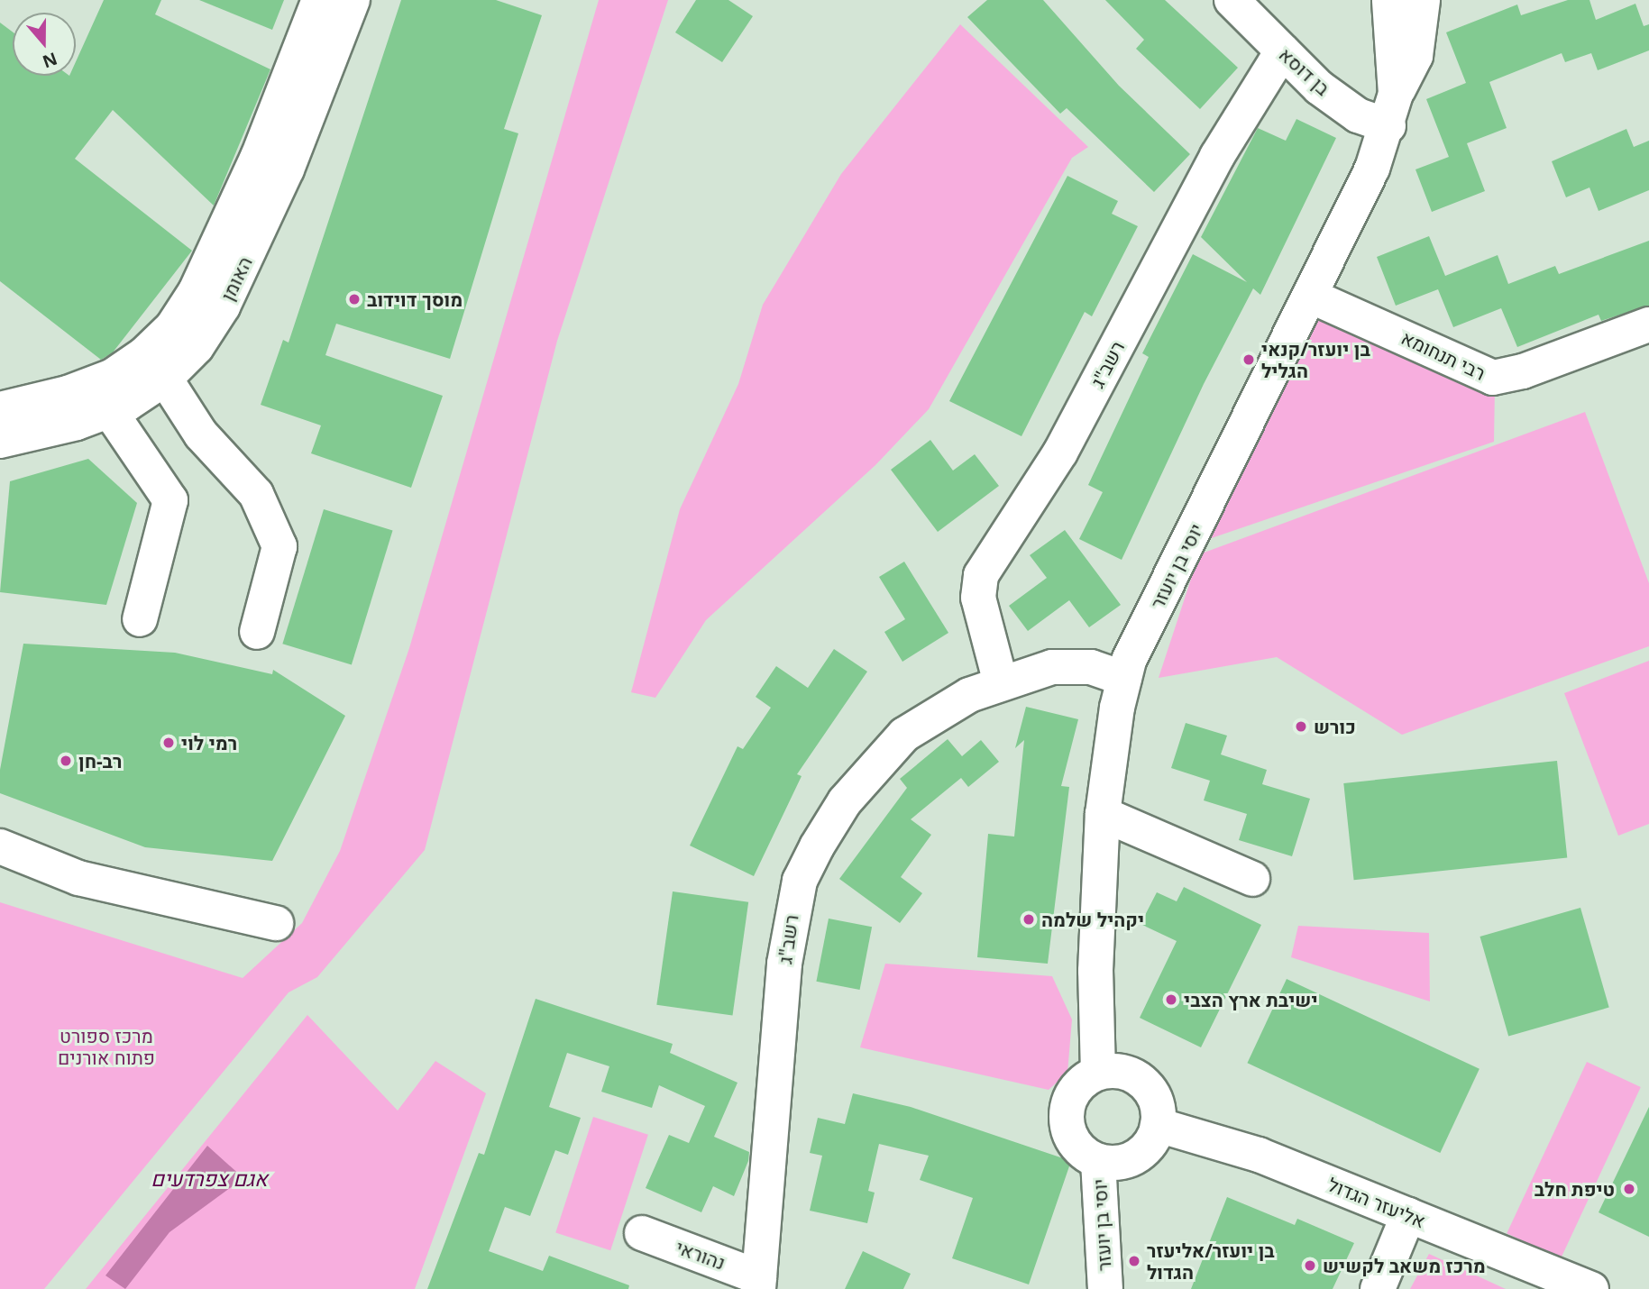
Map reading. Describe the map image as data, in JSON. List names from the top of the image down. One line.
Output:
{"streets":{"street":["בן דוסא","האומן","רבי תנחומא","רשב\"ג","יוסי בן יועזר","אליעזר הגדול","נהוראי"]},"crossings":[["בן דוסא","רשב\"ג"],["בן דוסא","יוסי בן יועזר"],["רבי תנחומא","יוסי בן יועזר"],["רשב\"ג","יוסי בן יועזר"],["רשב\"ג","נהוראי"],["יוסי בן יועזר","אליעזר הגדול"]],"water":["אגם צפרדעים"],"parks":["מרכז ספורט פתוח אורנים"],"places":["מוסך דוידוב","בן יועזר/קנאי הגליל","כורש","רמי לוי","רב-חן","יקהיל שלמה","ישיבת ארץ הצבי","טיפת חלב","בן יועזר/אליעזר הגדול","מרכז משאב לקשיש"],"north":"bottom"}
